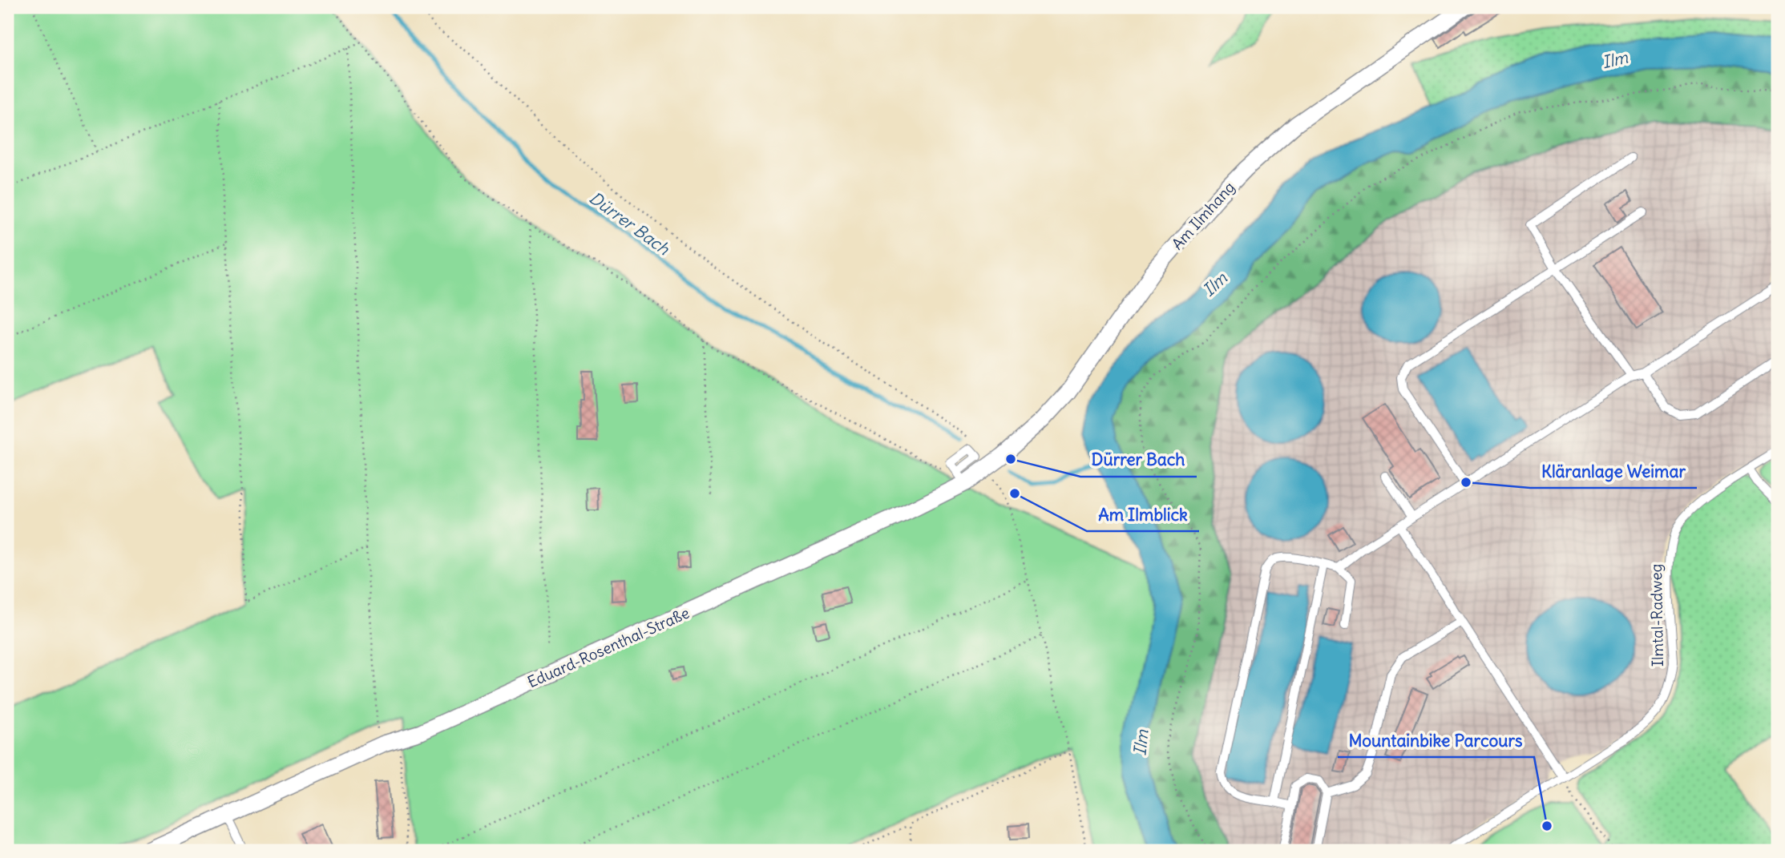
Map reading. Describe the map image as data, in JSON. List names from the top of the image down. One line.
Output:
{"streets":{"street":["Am Ilmhang","Eduard-Rosenthal-Straße"],"lane":["Ilmtal-Radweg"]},"crossings":[["Am Ilmhang","Eduard-Rosenthal-Straße"]],"water":["Ilm","Dürrer Bach"],"places":["Dürrer Bach","Kläranlage Weimar","Am Ilmblick","Mountainbike Parcours"]}
